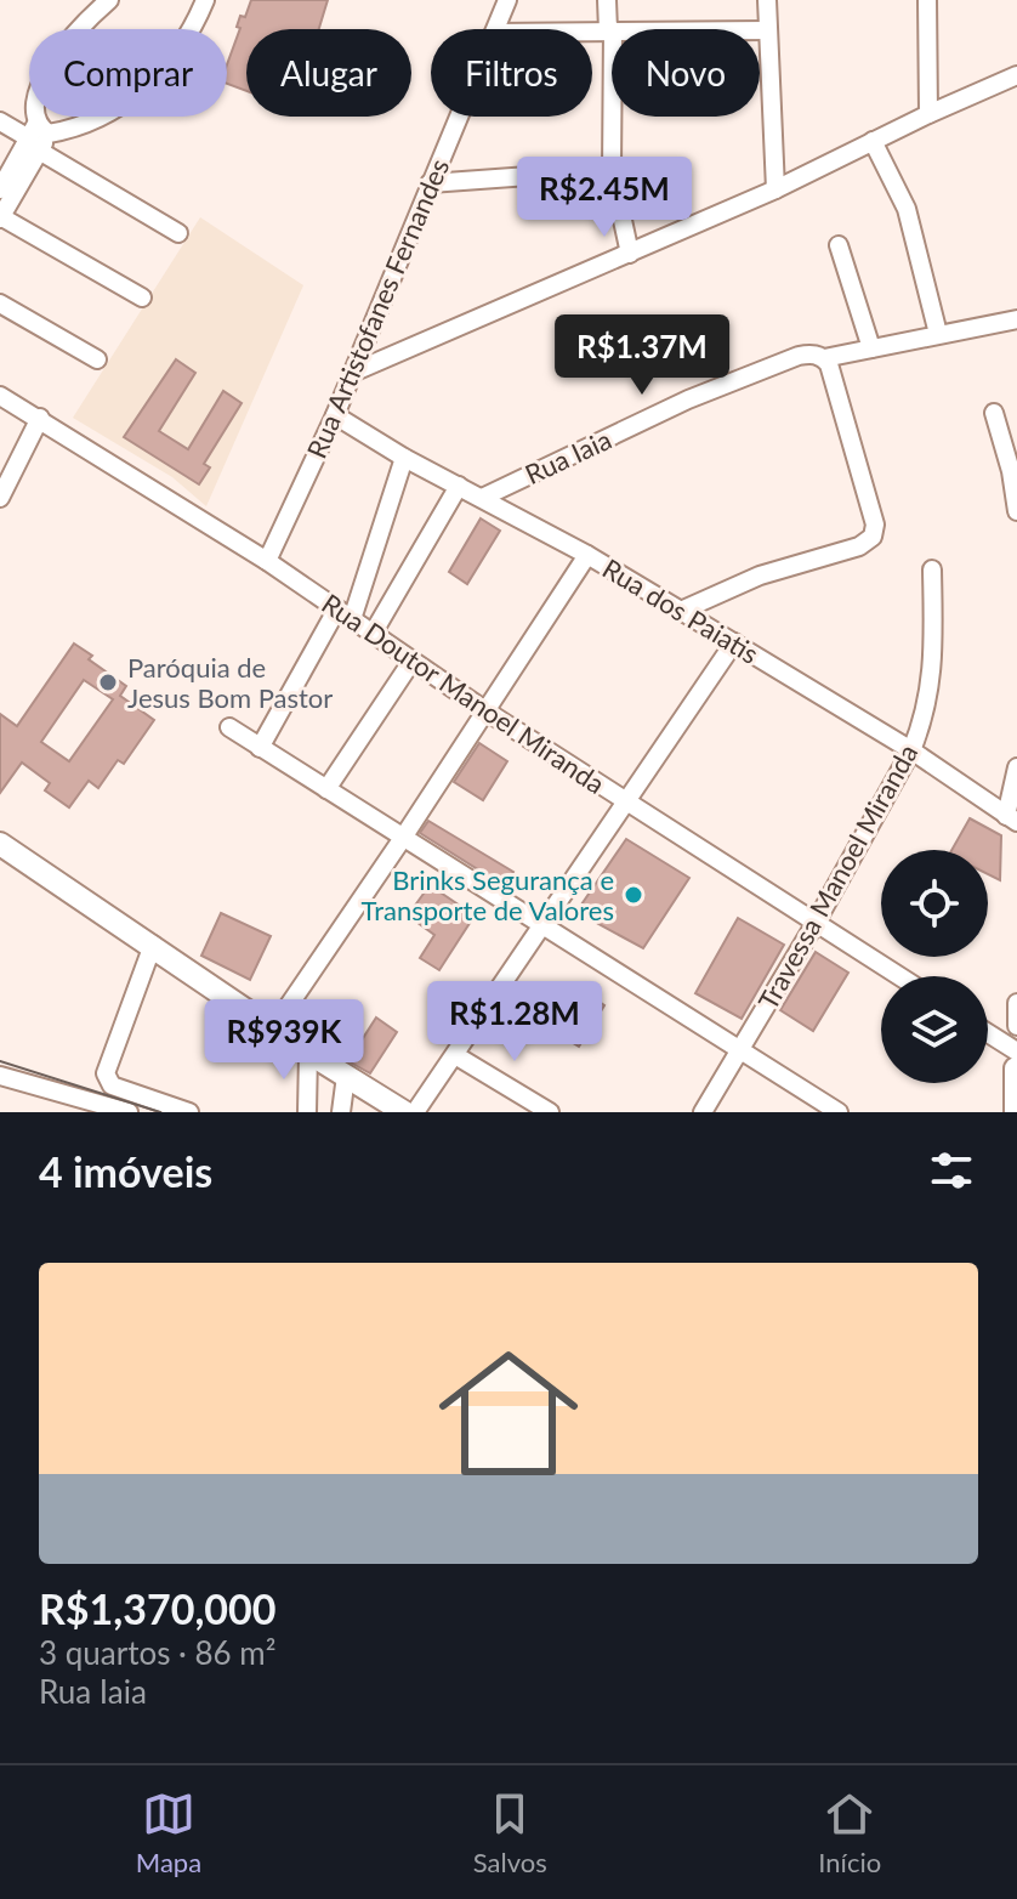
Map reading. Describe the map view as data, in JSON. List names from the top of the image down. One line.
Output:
{"streets":{"street":["Rua Artistofanes Fernandes","Rua Iaia","Rua dos Paiatis","Rua Doutor Manoel Miranda","Travessa Manoel Miranda"]},"crossings":[["Rua Artistofanes Fernandes","Rua dos Paiatis"],["Rua Artistofanes Fernandes","Rua Doutor Manoel Miranda"],["Rua Iaia","Rua dos Paiatis"],["Rua dos Paiatis","Travessa Manoel Miranda"],["Rua Doutor Manoel Miranda","Travessa Manoel Miranda"]],"places":["Paróquia de Jesus Bom Pastor","Brinks Segurança e Transporte de Valores"],"page":{"chip":["Comprar","Alugar","Filtros","Novo"],"price":["R$2.45M","R$1.37M","R$1.28M","R$939K"],"heading":"4 imóveis","list":[{"name":"R$1,370,000","note":"3 quartos · 86 m² · Rua Iaia"}],"tabs":["Mapa","Salvos","Início"]}}
